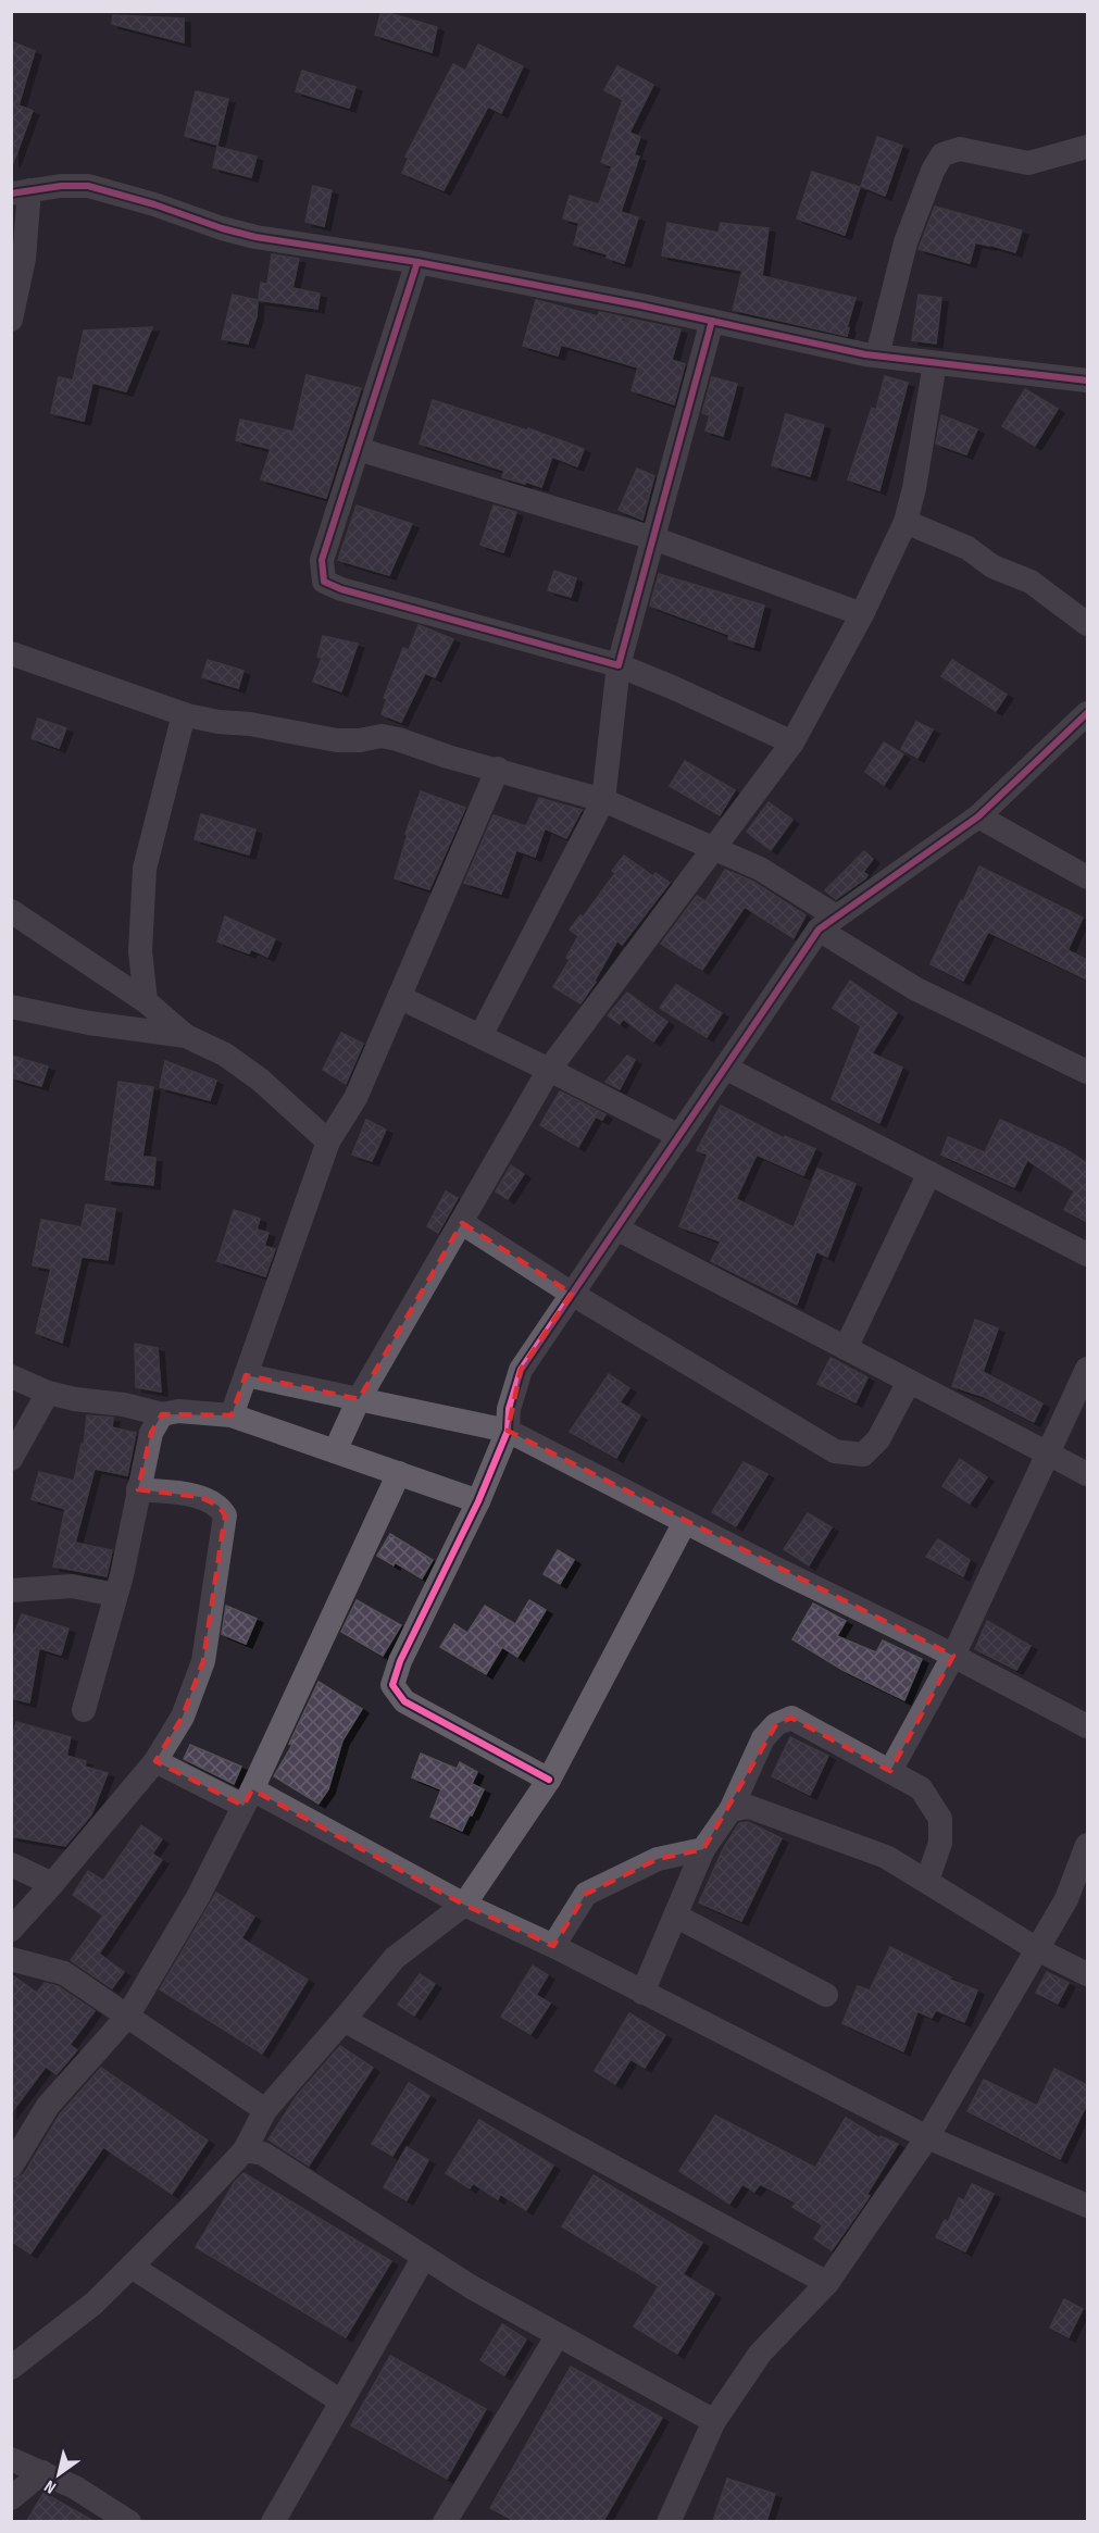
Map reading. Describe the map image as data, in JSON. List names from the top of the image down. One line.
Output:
{"north":"bottom left"}
